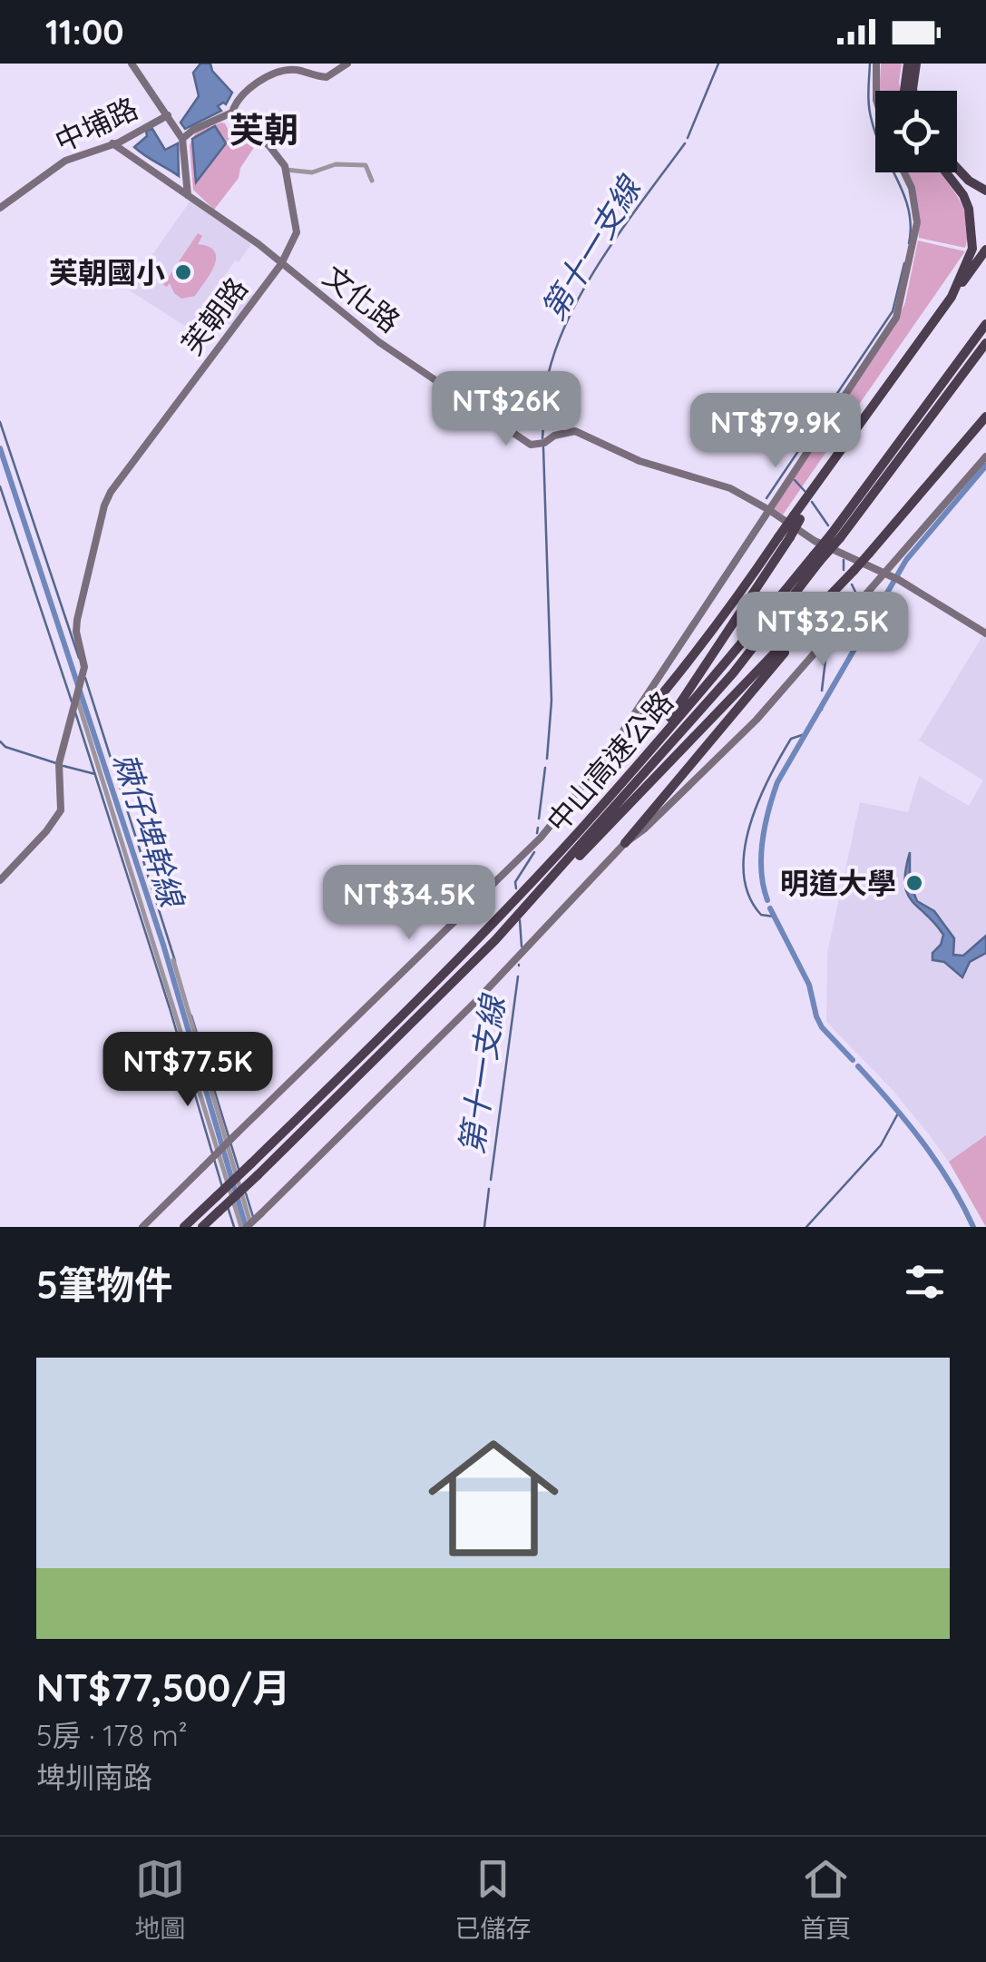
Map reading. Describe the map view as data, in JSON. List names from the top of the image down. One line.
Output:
{"streets":{"highway":["中山高速公路"],"street":["中埔路","文化路","芙朝路"]},"crossings":[["中埔路","文化路"],["文化路","芙朝路"]],"districts":["芙朝"],"water":["第十一支線","棘仔埤幹線"],"places":["芙朝國小","明道大學"],"page":{"status":"11:00","price":["NT$26K","NT$79.9K","NT$32.5K","NT$34.5K","NT$77.5K"],"heading":"5筆物件","list":[{"name":"NT$77,500/月","note":"5房 · 178 m² · 埤圳南路"}],"tabs":["地圖","已儲存","首頁"]}}
